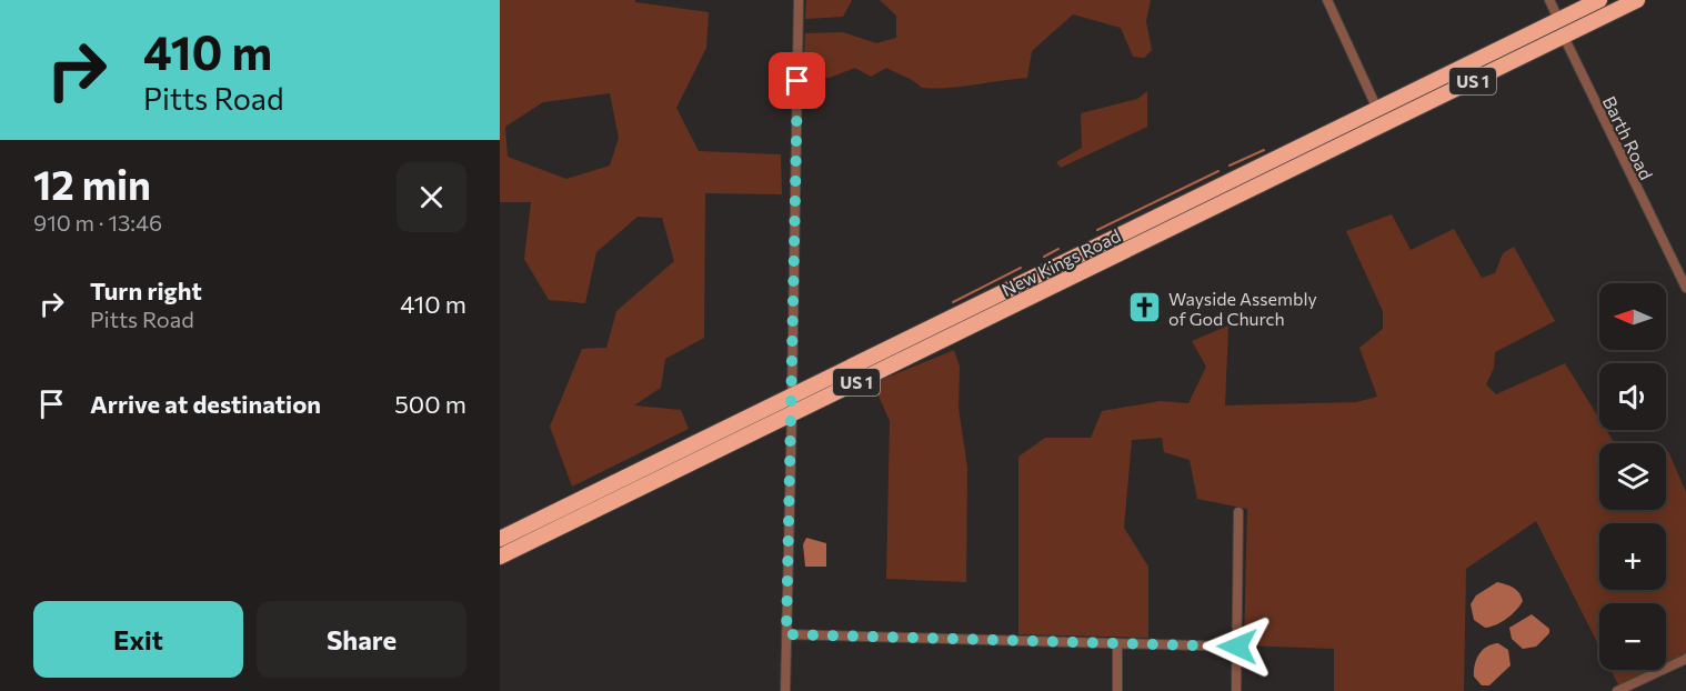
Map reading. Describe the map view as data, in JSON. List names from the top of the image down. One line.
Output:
{"streets":{"highway":["US 1","New Kings Road"],"street":["Barth Road"]},"crossings":[["Barth Road","New Kings Road"]],"places":{"church":["Wayside Assembly of God Church"]},"north":"left","page":{"turn":["410 m","Pitts Road"],"heading":["12 min","910 m · 13:46"],"list":[{"name":"Turn right","note":"Pitts Road","value":"410 m"},{"name":"Arrive at destination","value":"500 m"}],"map_buttons":["+","−"],"buttons":["Exit","Share"]}}
